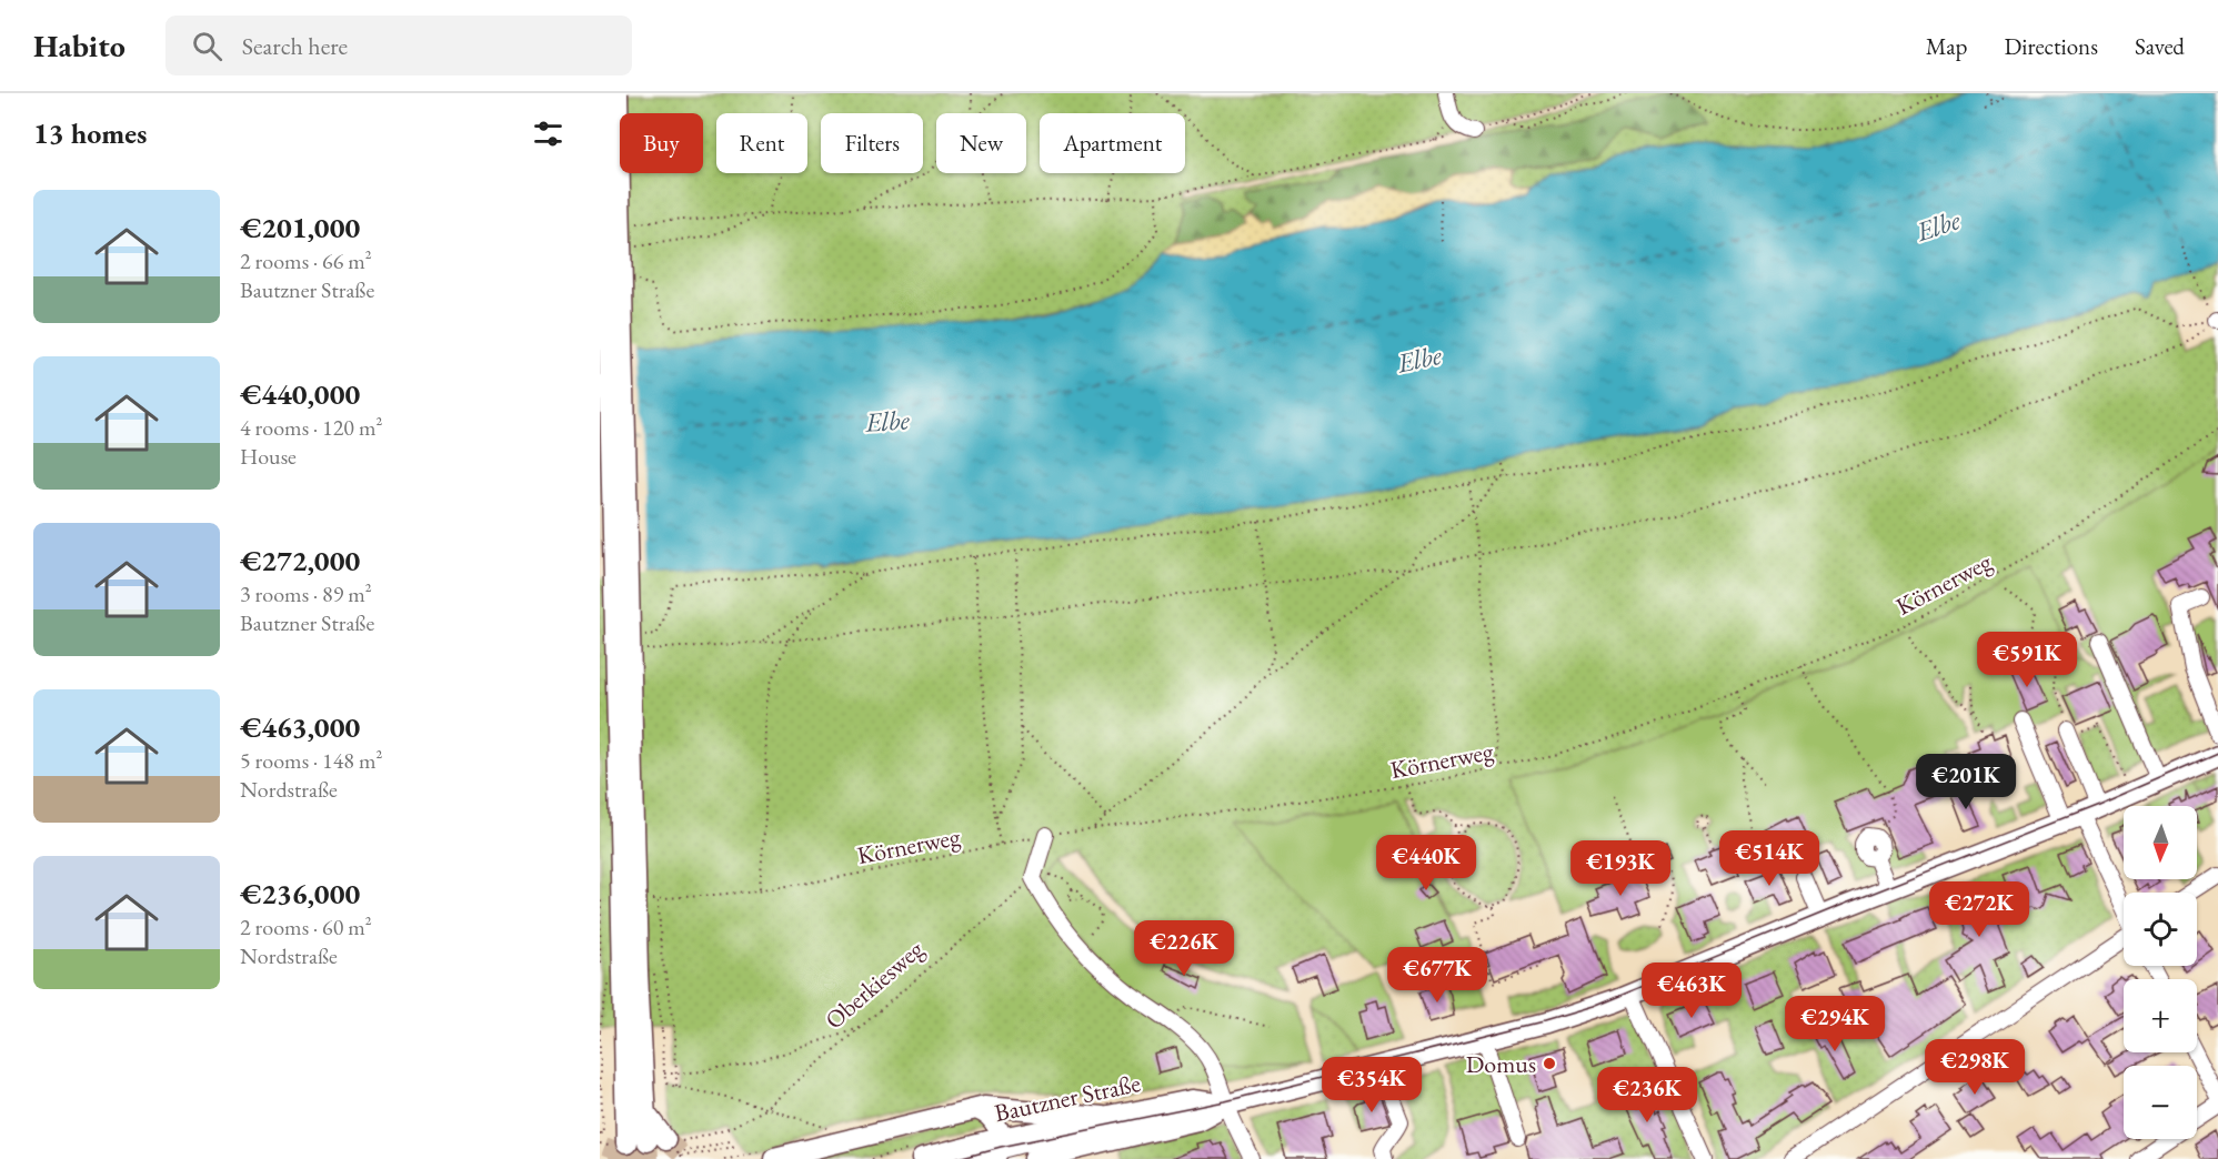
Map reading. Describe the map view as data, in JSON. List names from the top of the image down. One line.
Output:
{"streets":{"main road":["Bautzner Straße"],"path":["Körnerweg","Oberkiesweg"]},"water":["Elbe"],"places":["Domus"],"north":"bottom","page":{"header":"Habito","search":"Search here","nav":["Map","Directions","Saved"],"heading":"13 homes","chip":["Buy","Rent","Filters","New","Apartment"],"list":[{"name":"€201,000","note":"2 rooms · 66 m² · Bautzner Straße"},{"name":"€440,000","note":"4 rooms · 120 m² · House"},{"name":"€272,000","note":"3 rooms · 89 m² · Bautzner Straße"},{"name":"€463,000","note":"5 rooms · 148 m² · Nordstraße"},{"name":"€236,000","note":"2 rooms · 60 m² · Nordstraße"}],"price":["€591K","€201K","€514K","€440K","€193K","€272K","€226K","€677K","€463K","€294K","€298K","€354K","€236K"],"map_buttons":["+","−"]}}
